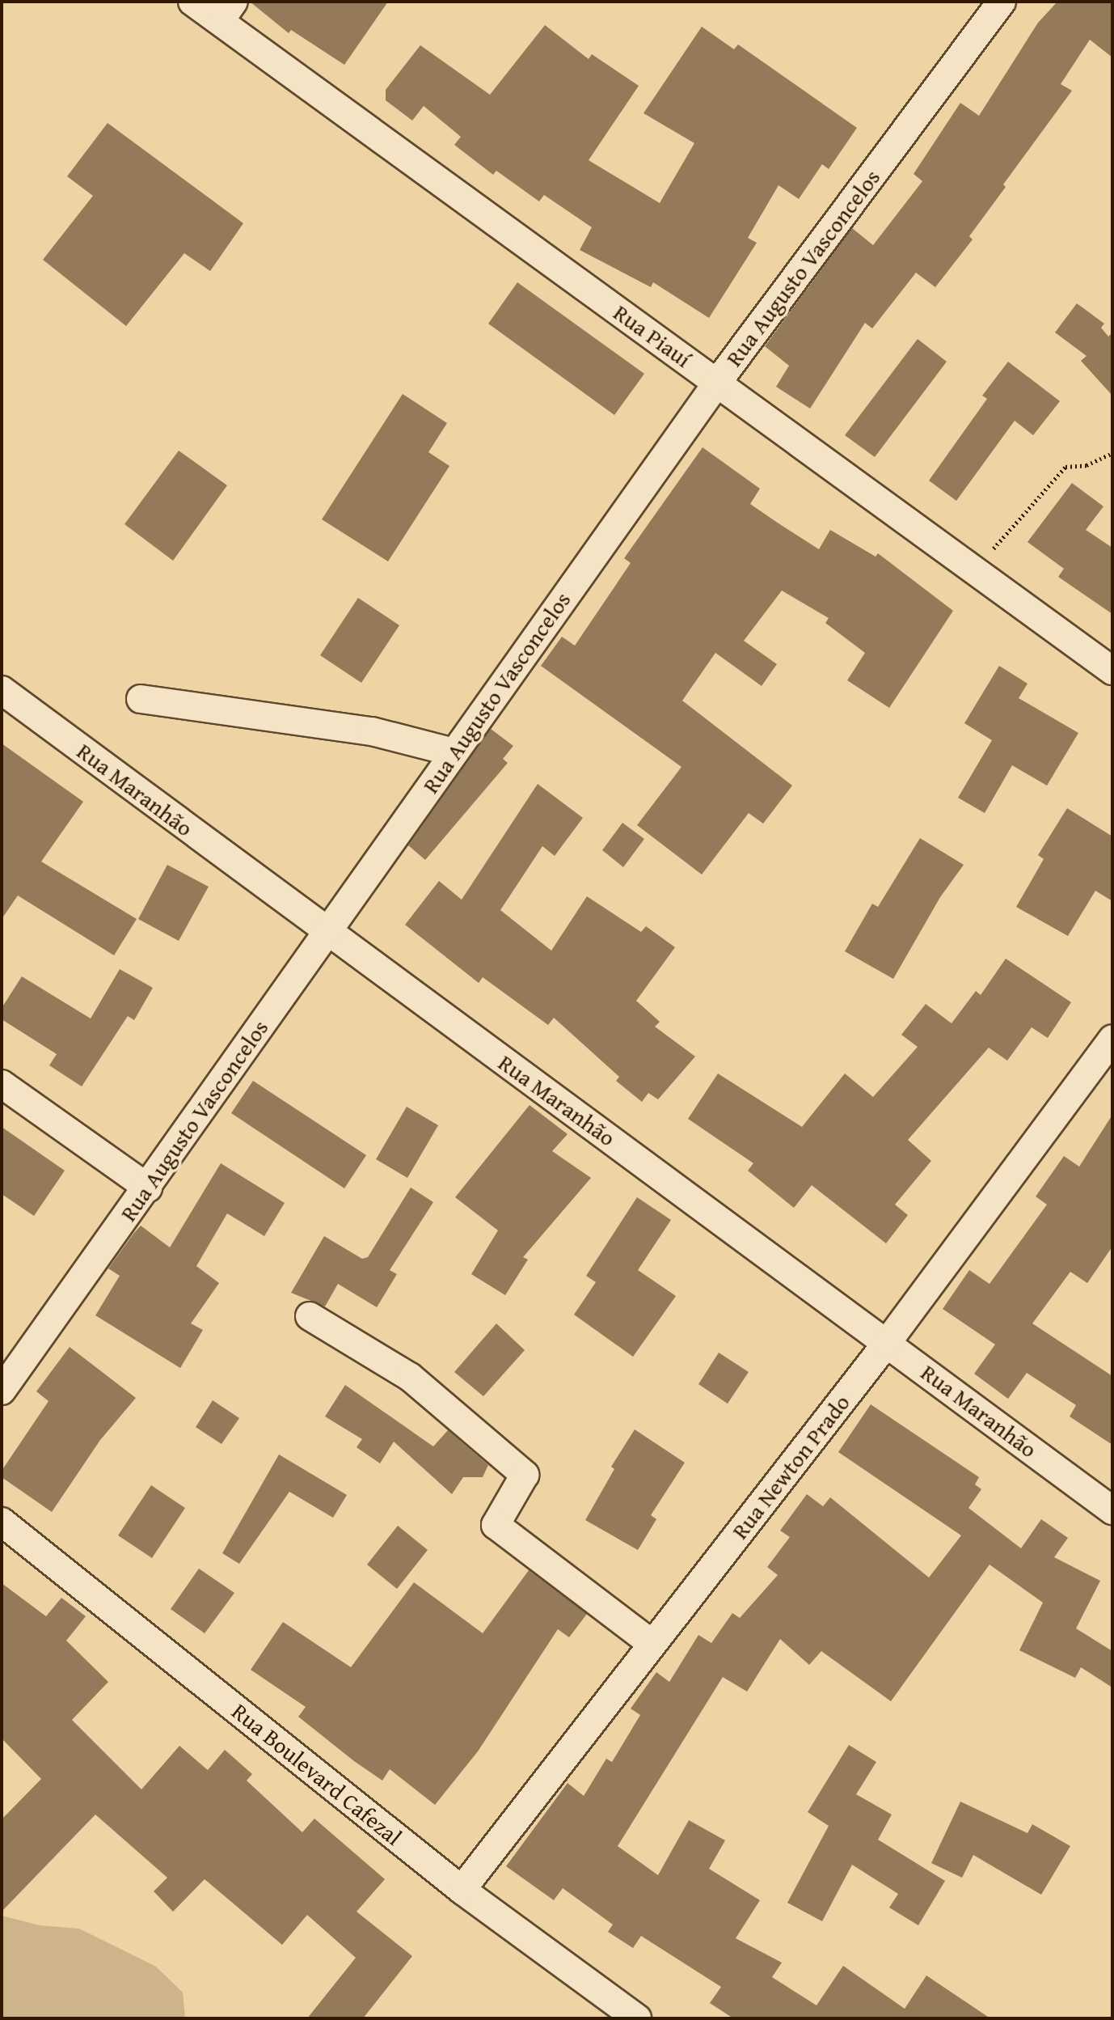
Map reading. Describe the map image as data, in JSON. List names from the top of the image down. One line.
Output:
{"streets":{"street":["Rua Augusto Vasconcelos","Rua Piauí","Rua Maranhão","Rua Newton Prado","Rua Boulevard Cafezal"]},"crossings":[["Rua Augusto Vasconcelos","Rua Piauí"],["Rua Augusto Vasconcelos","Rua Maranhão"],["Rua Maranhão","Rua Newton Prado"],["Rua Newton Prado","Rua Boulevard Cafezal"]]}
